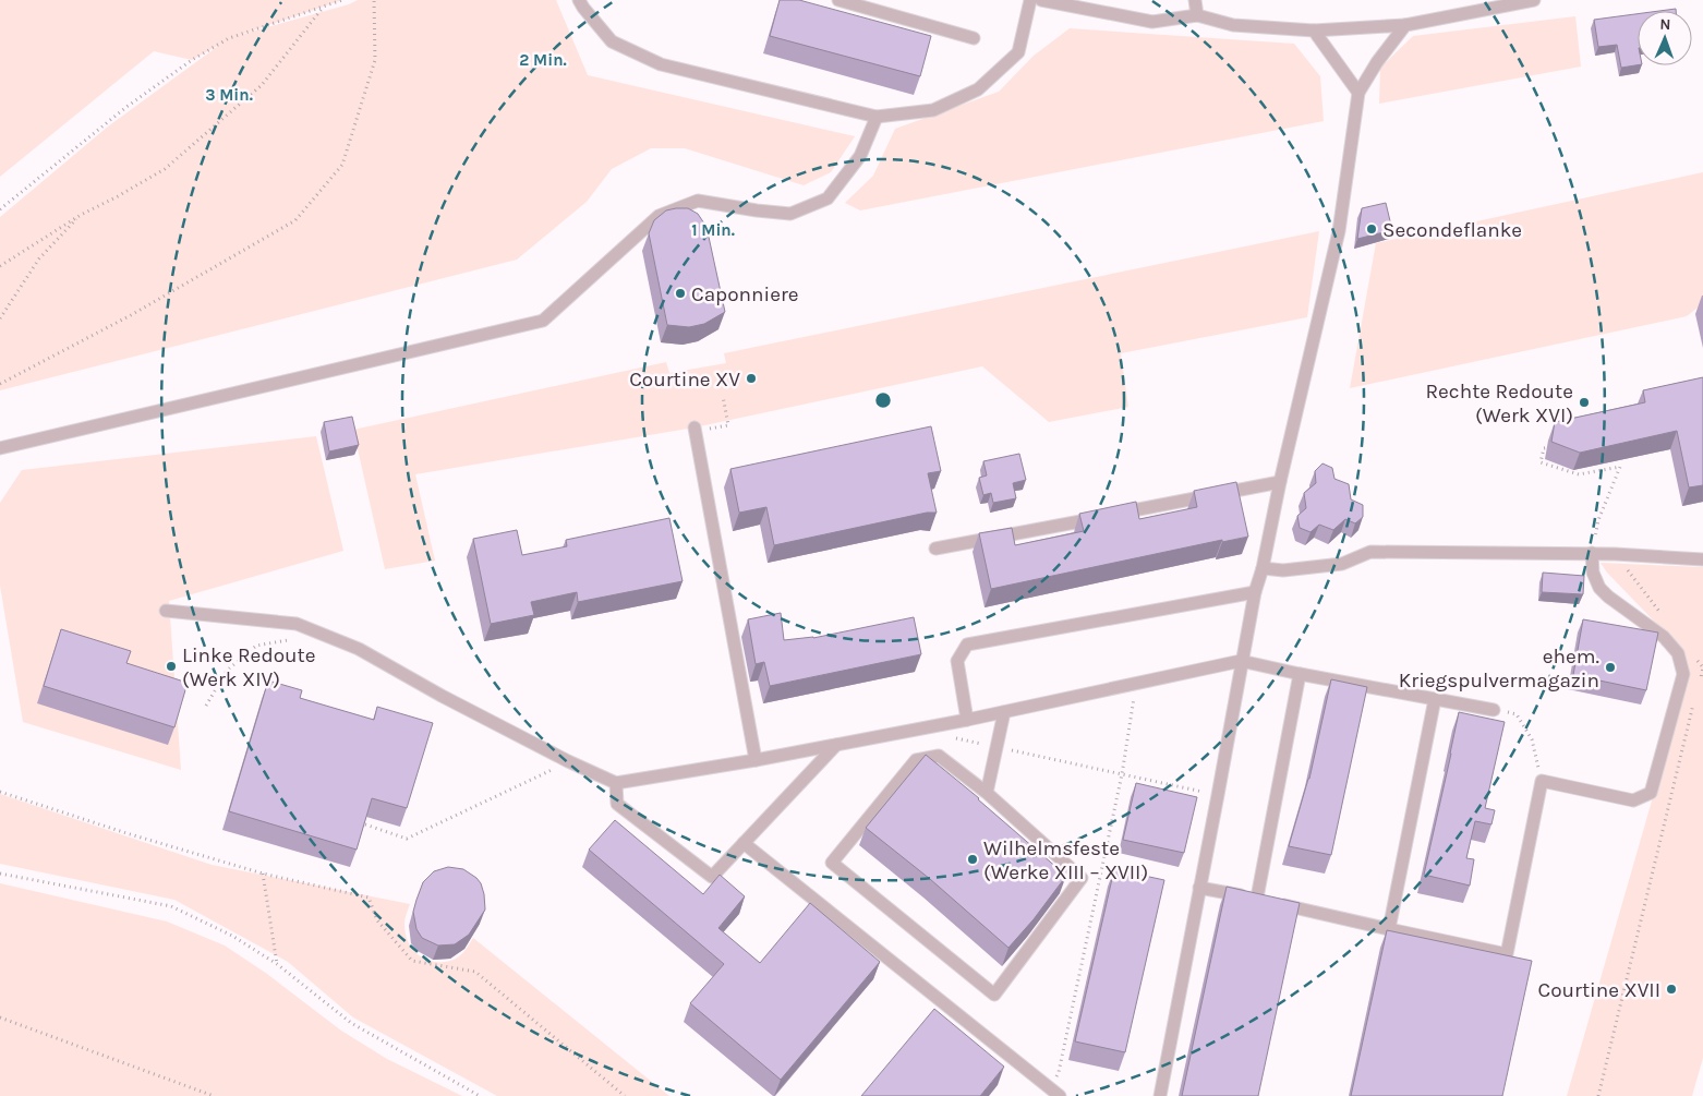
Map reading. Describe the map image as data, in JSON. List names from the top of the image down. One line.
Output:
{"places":["Secondeflanke","Caponniere","Courtine XV","Rechte Redoute (Werk XVI)","Linke Redoute (Werk XIV)","ehem. Kriegspulvermagazin","Wilhelmsfeste (Werke XIII – XVII)","Courtine XVII"],"north":"top","rings":["2 Min.","3 Min.","1 Min."]}
